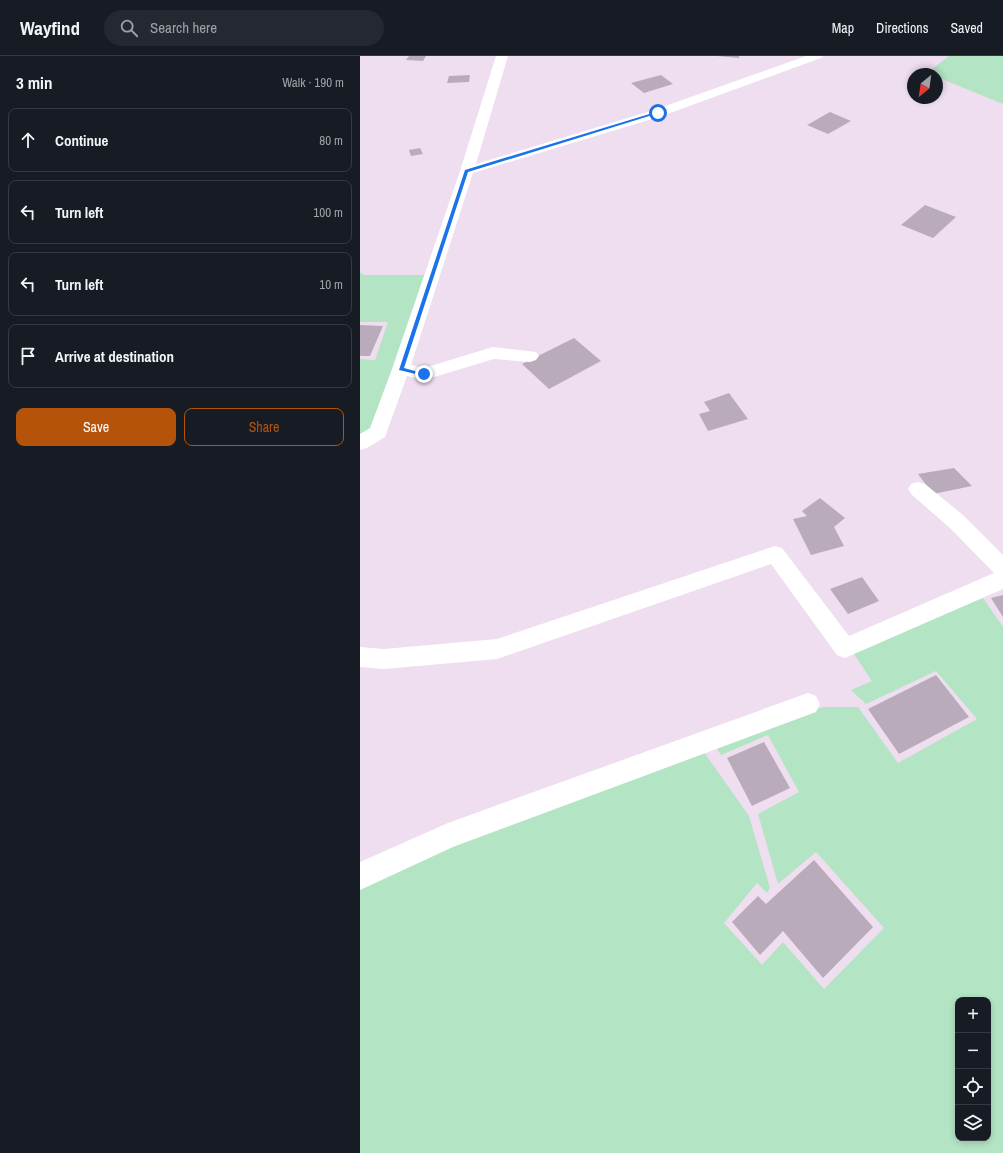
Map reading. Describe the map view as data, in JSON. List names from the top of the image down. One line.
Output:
{"north":"bottom left","page":{"header":"Wayfind","search":"Search here","nav":["Map","Directions","Saved"],"heading":["3 min","Walk · 190 m"],"list":[["Continue","80 m"],["Turn left","100 m"],["Turn left","10 m"],"Arrive at destination"],"buttons":["Save","Share"],"map_buttons":["+","−"]}}
